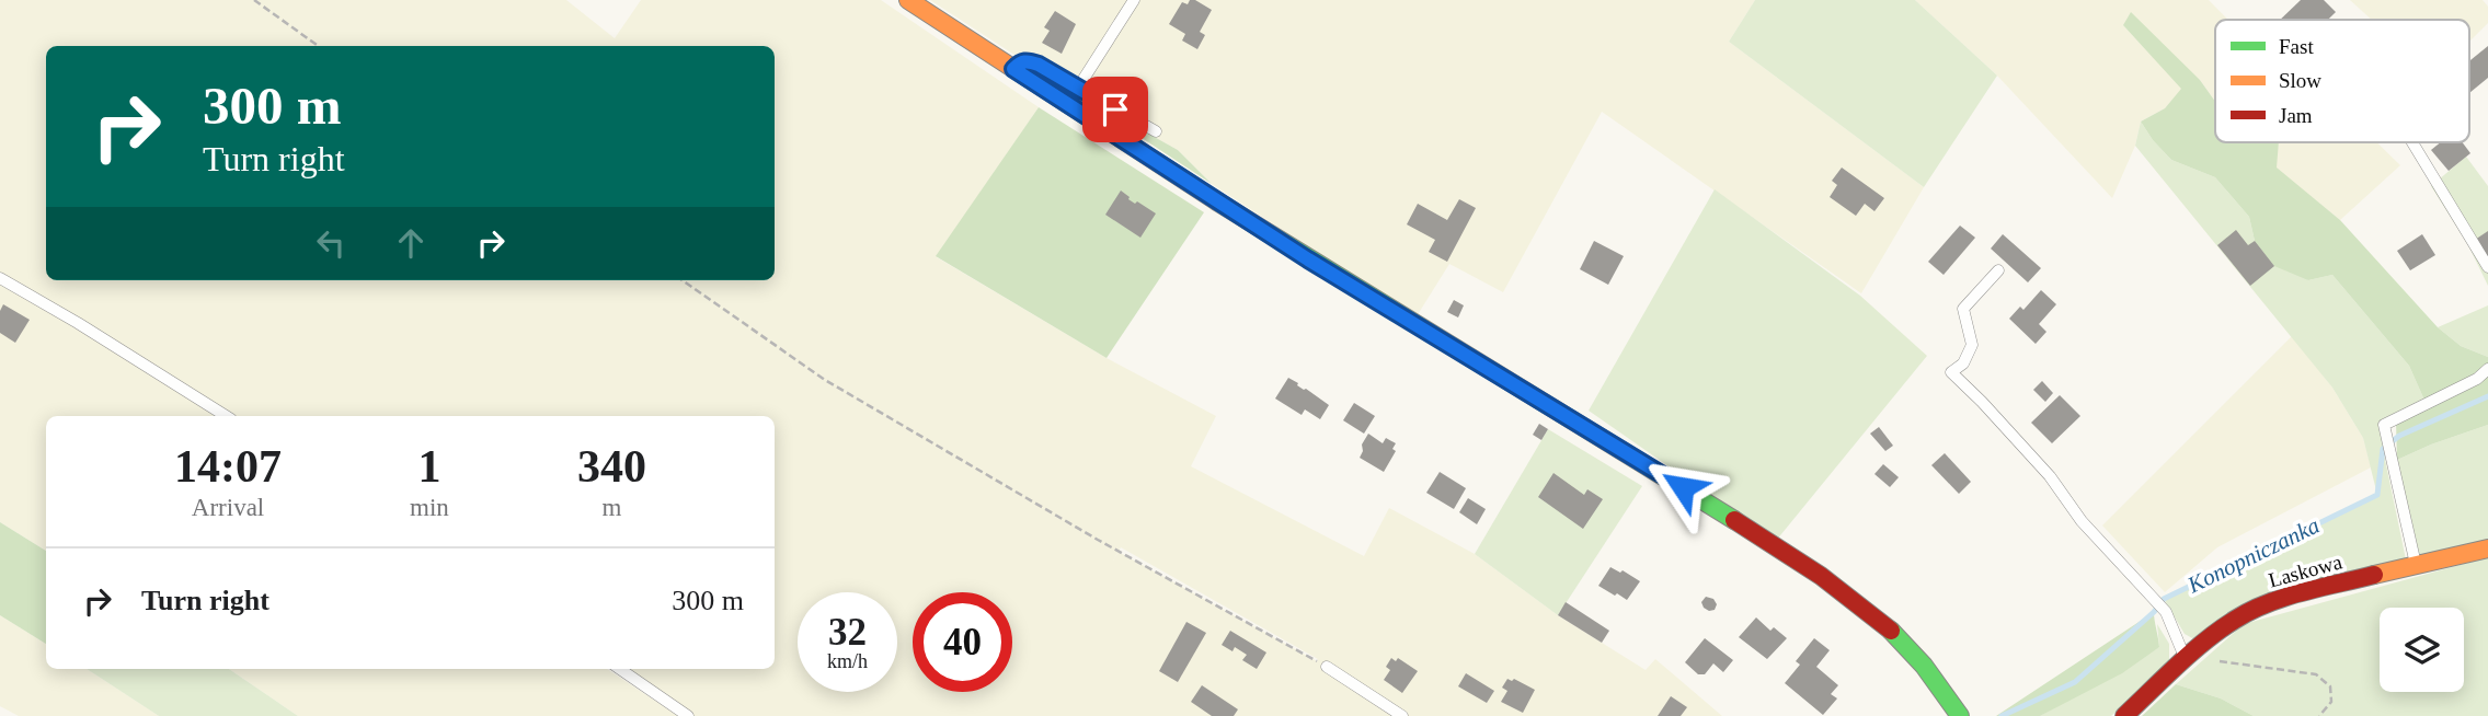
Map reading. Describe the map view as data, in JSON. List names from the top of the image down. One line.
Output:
{"streets":{"street":["Laskowa"]},"water":["Konopniczanka"],"legend":["Fast","Slow","Jam"],"page":{"turn":["300 m","Turn right"],"eta":["14:07","Arrival","1","min","340","m"],"list":[{"name":"Turn right","value":"300 m"}],"speed":"32 km/h","limit":"40"}}
